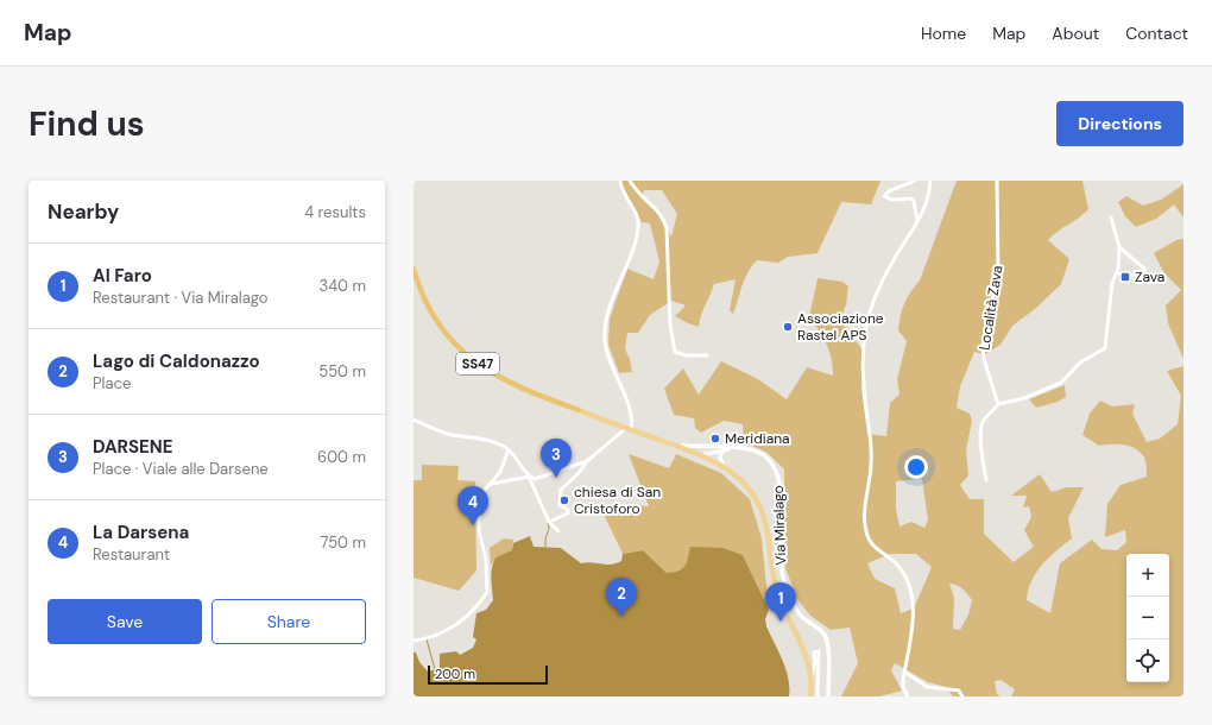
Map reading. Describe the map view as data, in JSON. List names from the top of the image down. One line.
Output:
{"streets":{"highway":["SS47"],"street":["Località Zava","Via Miralago"]},"places":{"transit":["Zava"],"other":["Associazione Rastel APS","Meridiana","chiesa di San Cristoforo"]},"scale_bar":"200 m","page":{"header":"Map","nav":["Home","Map","About","Contact"],"buttons":["Directions",["Save","Share"]],"title":"Find us","heading":["Nearby","4 results"],"list":[{"mark":"1","name":"Al Faro","note":"Restaurant · Via Miralago","value":"340 m"},{"mark":"2","name":"Lago di Caldonazzo","note":"Place","value":"550 m"},{"mark":"3","name":"DARSENE","note":"Place · Viale alle Darsene","value":"600 m"},{"mark":"4","name":"La Darsena","note":"Restaurant","value":"750 m"}],"pins":["3","4","2","1"],"map_buttons":["+","−"],"scale":"200 m"}}
